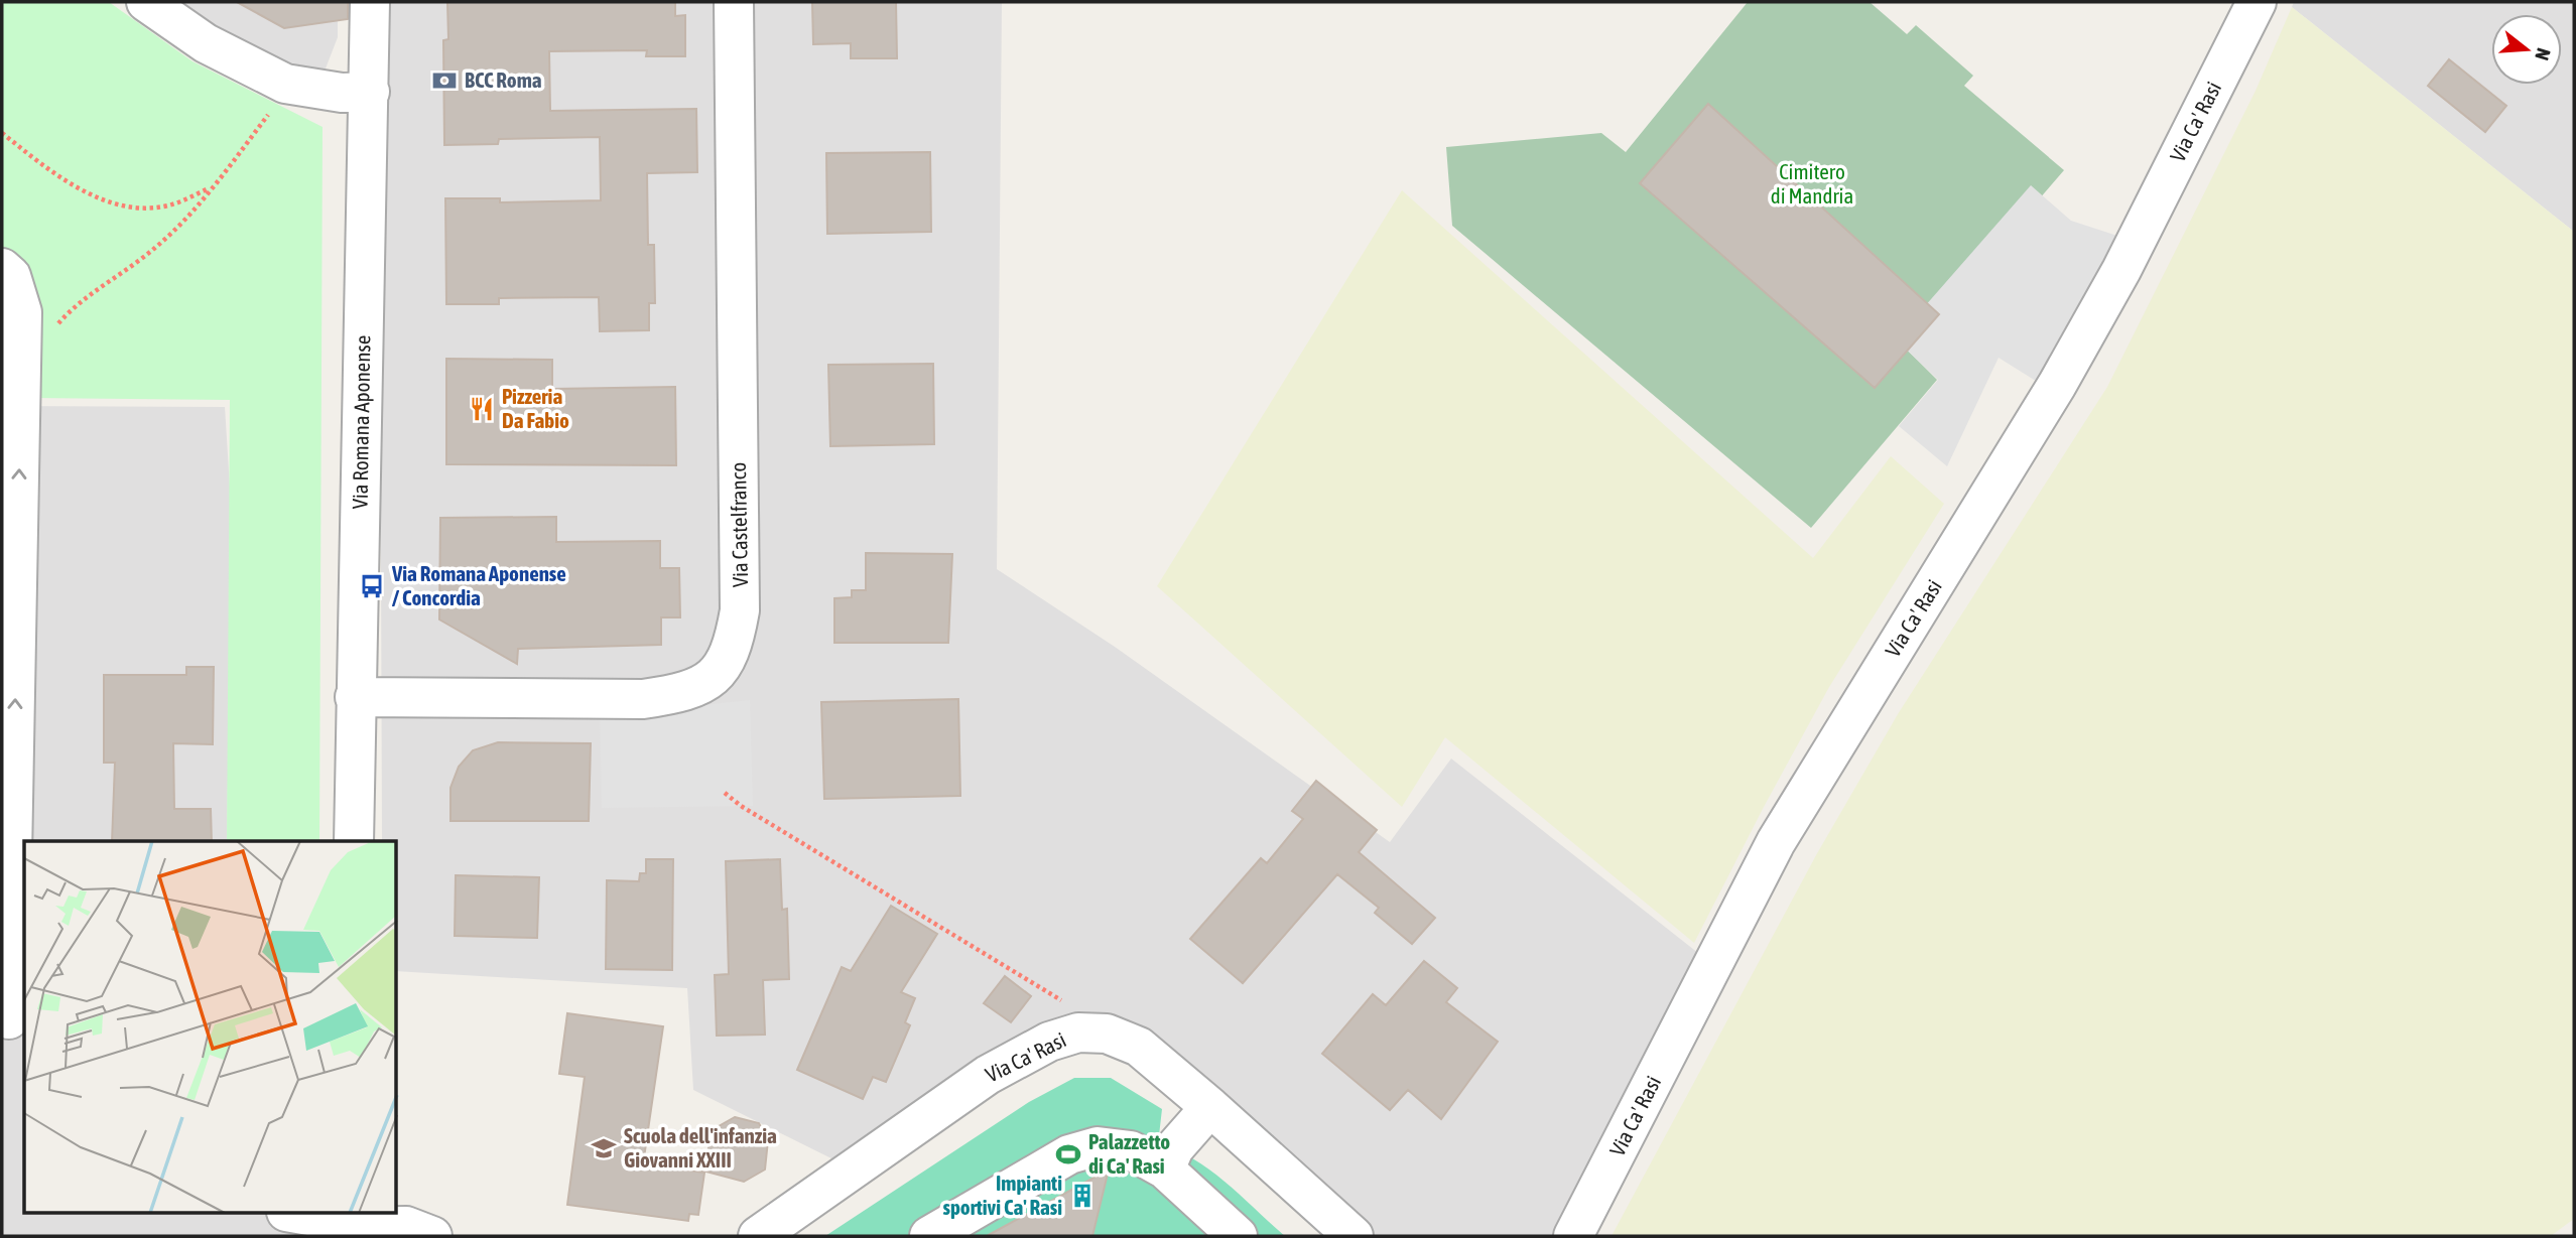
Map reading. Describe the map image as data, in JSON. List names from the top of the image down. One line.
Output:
{"streets":{"street":["Via Ca' Rasi","Via Romana Aponense","Via Castelfranco"]},"crossings":[["Via Romana Aponense","Via Castelfranco"]],"parks":["Cimitero di Mandria"],"places":{"bank":["BCC Roma"],"restaurant":["Pizzeria Da Fabio"],"bus stop":["Via Romana Aponense / Concordia"],"school or university":["Scuola dell'infanzia Giovanni XXIII"],"sports":["Palazzetto di Ca' Rasi"],"building":["Impianti sportivi Ca' Rasi"]},"north":"right"}
